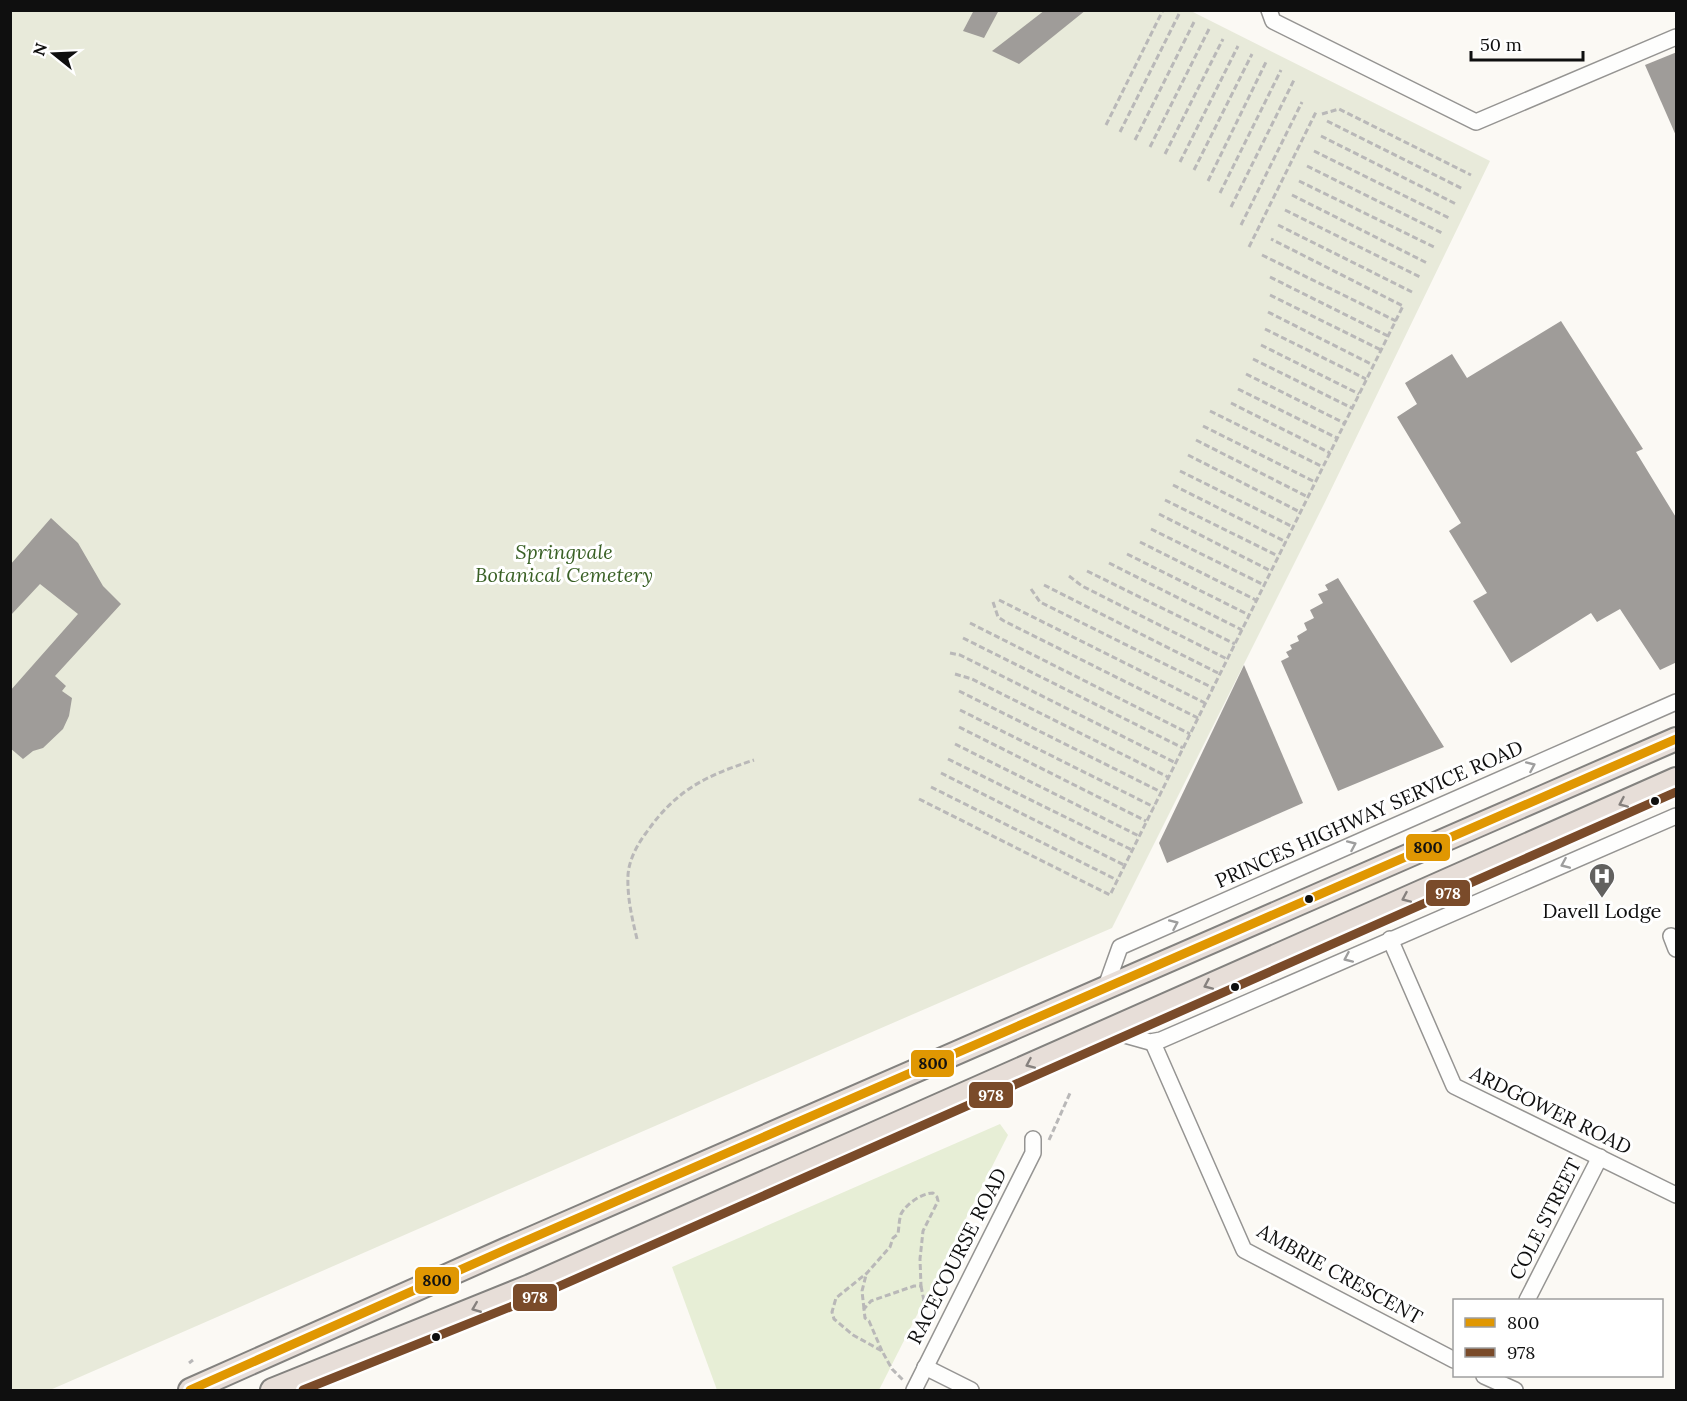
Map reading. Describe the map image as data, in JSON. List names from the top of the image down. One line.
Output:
{"streets":{"street":["PRINCES HIGHWAY SERVICE ROAD","ARDGOWER ROAD","COLE STREET","RACECOURSE ROAD","AMBRIE CRESCENT"]},"crossings":[["ARDGOWER ROAD","COLE STREET"]],"parks":["Springvale Botanical Cemetery"],"places":{"hospital":["Davell Lodge"]},"lines":["transit line 800","transit line 978"],"legend":["800","978"],"scale_bar":"50 m","north":"left"}
